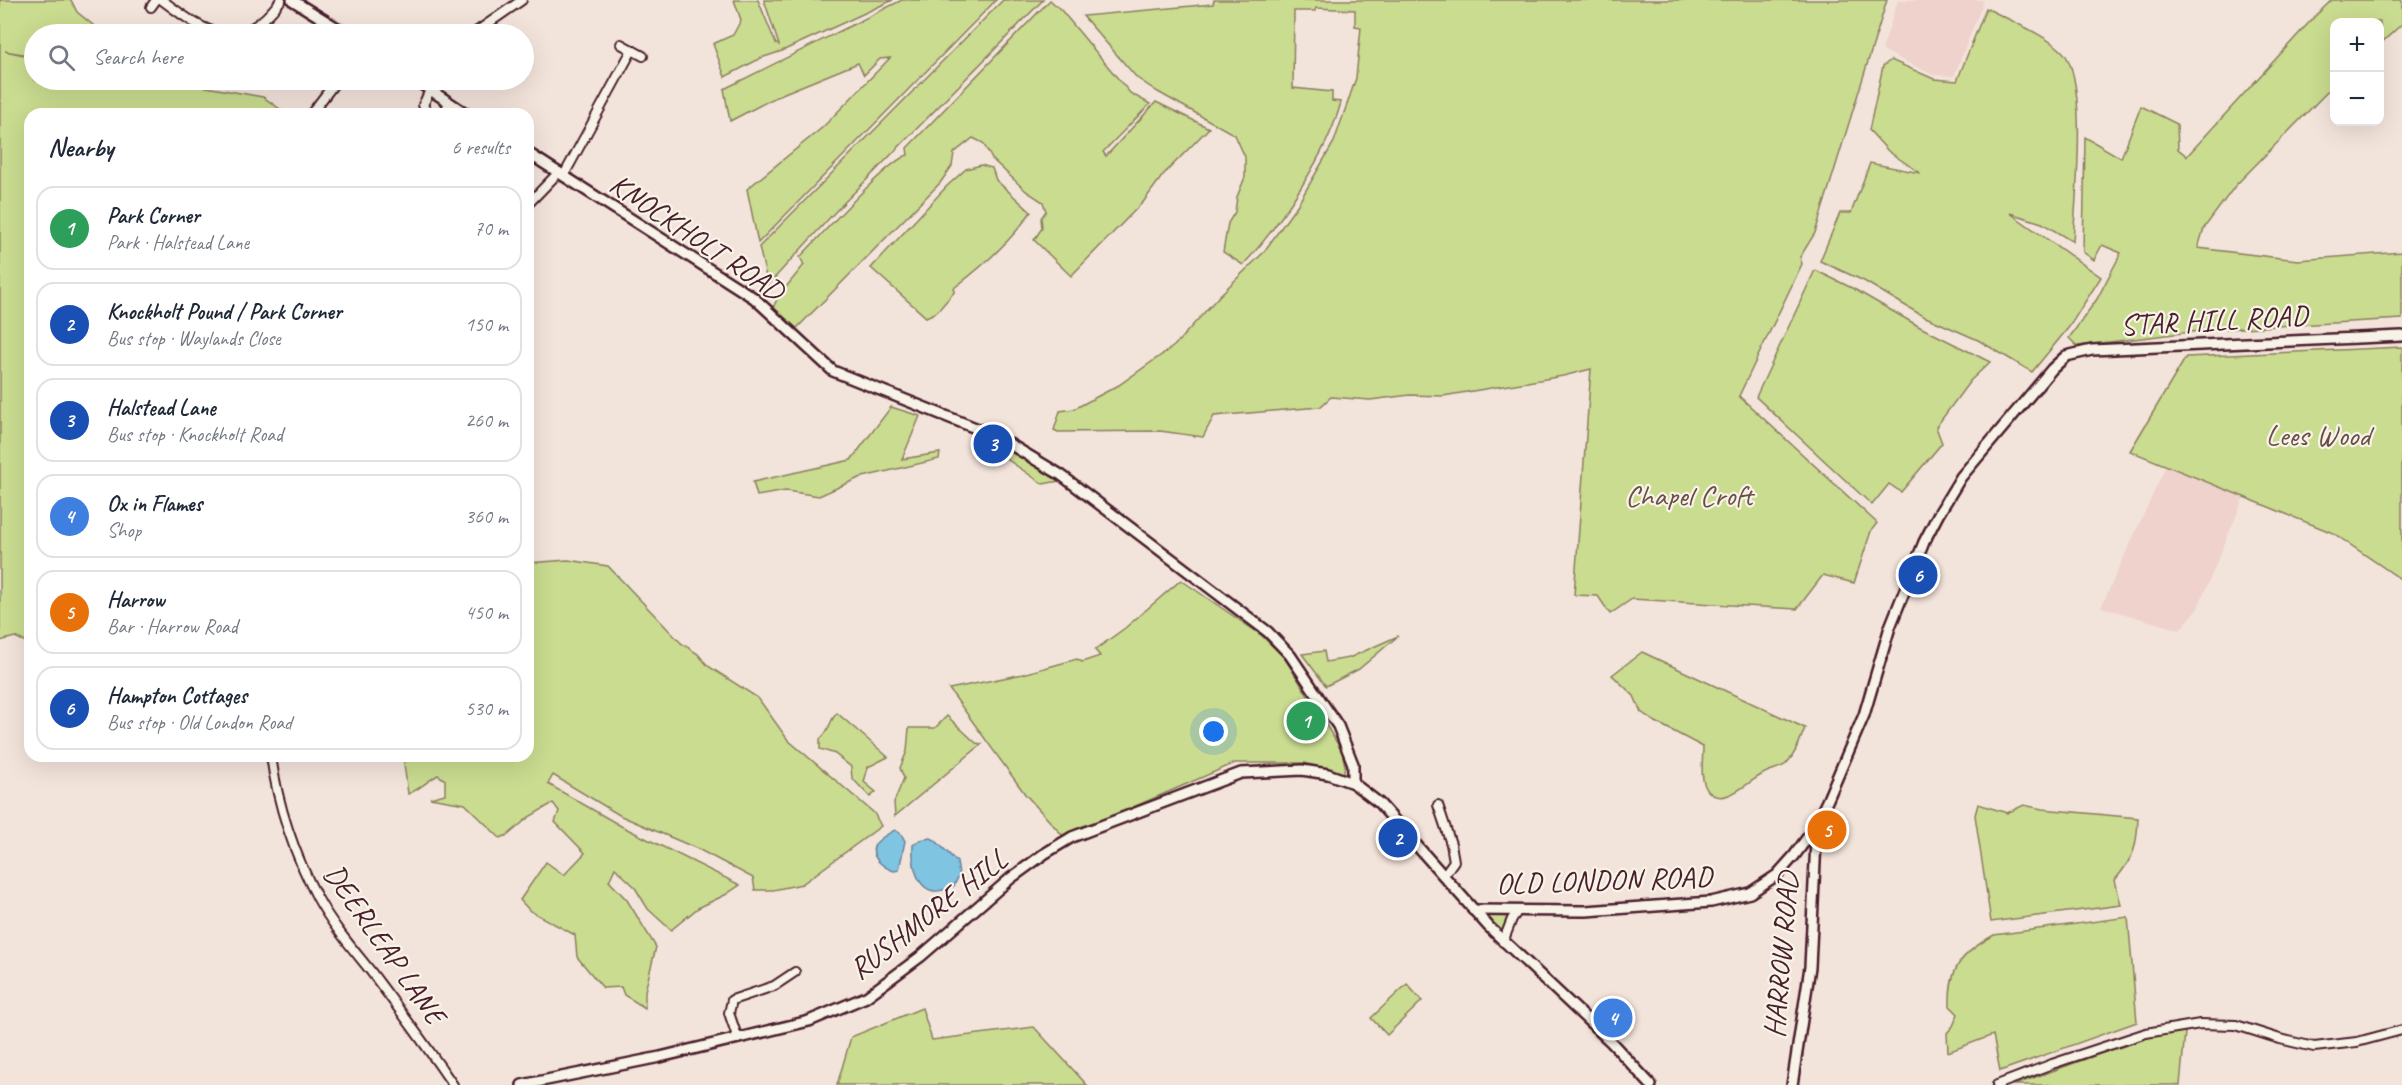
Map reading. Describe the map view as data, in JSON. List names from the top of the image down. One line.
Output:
{"streets":{"street":["KNOCKHOLT ROAD","STAR HILL ROAD","OLD LONDON ROAD","RUSHMORE HILL","DEERLEAP LANE","HARROW ROAD"]},"crossings":[["KNOCKHOLT ROAD","RUSHMORE HILL"],["STAR HILL ROAD","OLD LONDON ROAD"],["OLD LONDON ROAD","RUSHMORE HILL"],["OLD LONDON ROAD","HARROW ROAD"]],"parks":["Lees Wood","Chapel Croft"],"page":{"map_buttons":["+","−"],"search":"Search here","heading":["Nearby","6 results"],"list":[{"mark":"1","name":"Park Corner","note":"Park · Halstead Lane","value":"70 m"},{"mark":"2","name":"Knockholt Pound / Park Corner","note":"Bus stop · Waylands Close","value":"150 m"},{"mark":"3","name":"Halstead Lane","note":"Bus stop · Knockholt Road","value":"260 m"},{"mark":"4","name":"Ox in Flames","note":"Shop","value":"360 m"},{"mark":"5","name":"Harrow","note":"Bar · Harrow Road","value":"450 m"},{"mark":"6","name":"Hampton Cottages","note":"Bus stop · Old London Road","value":"530 m"}],"pins":["3","6","1","5","2","4"]}}
